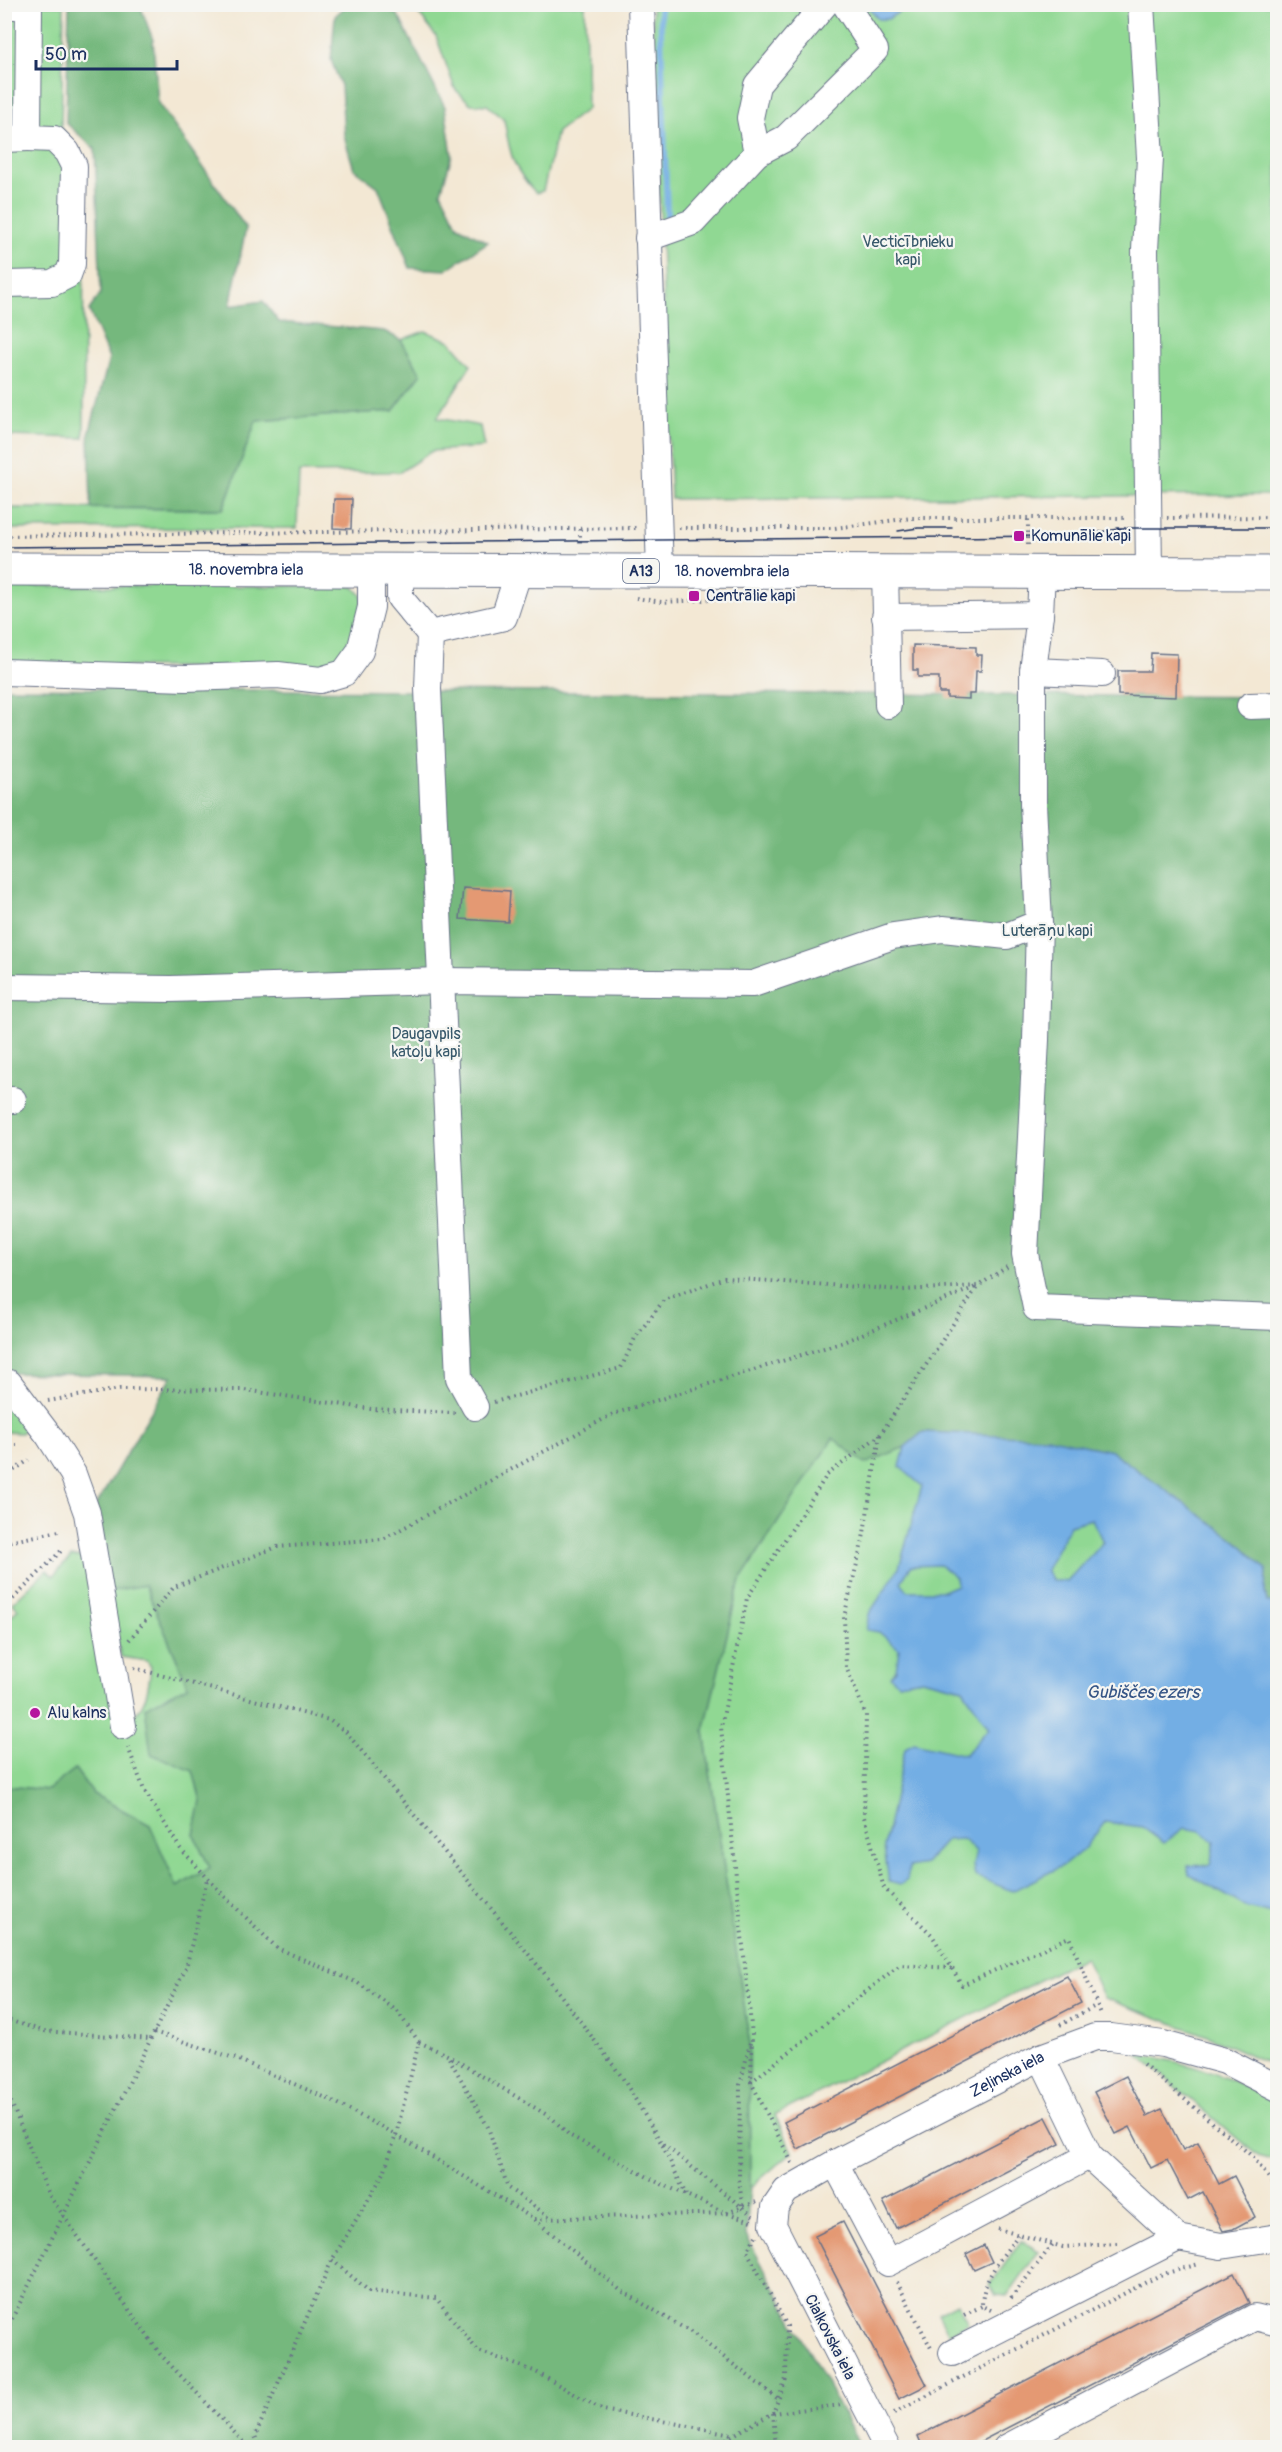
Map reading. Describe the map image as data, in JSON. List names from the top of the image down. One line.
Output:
{"streets":{"main road":["18. novembra iela","A13"],"street":["Zeļinska iela","Cialkovska iela"]},"crossings":[["Zeļinska iela","Cialkovska iela"]],"water":["Gubiščes ezers"],"parks":["Vecticībnieku kapi","Luterāņu kapi","Daugavpils katoļu kapi"],"places":{"transit":["Komunālie kapi","Centrālie kapi"],"other":["Alu kalns"]},"scale_bar":"50 m"}
